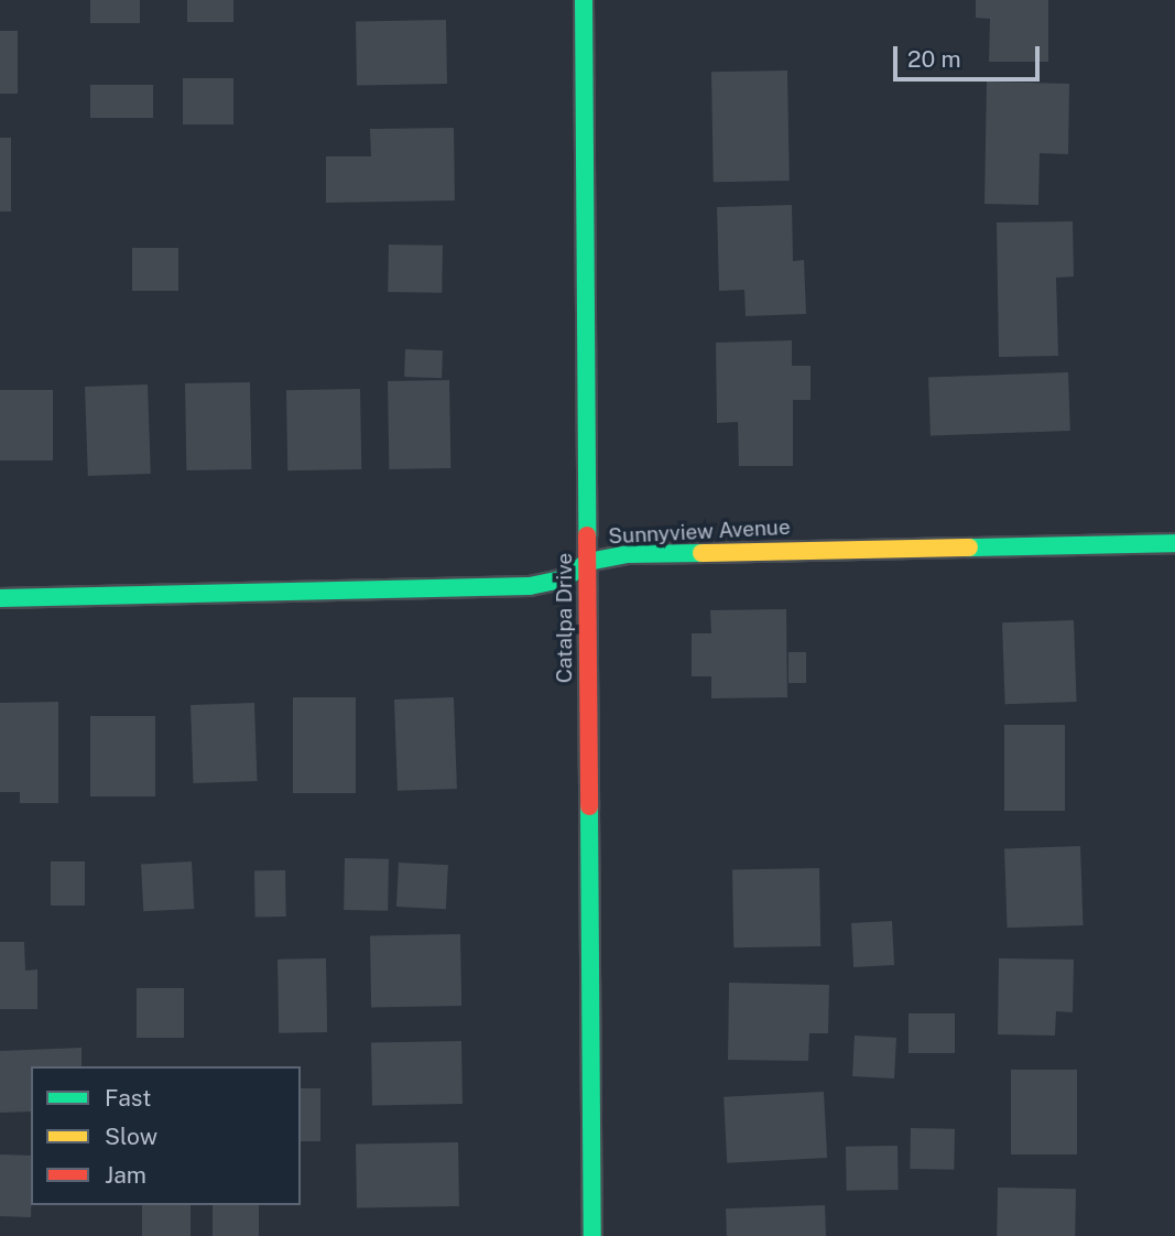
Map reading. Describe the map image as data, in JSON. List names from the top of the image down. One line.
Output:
{"streets":{"street":["Sunnyview Avenue","Catalpa Drive"]},"crossings":[["Sunnyview Avenue","Catalpa Drive"]],"legend":["Fast","Slow","Jam"],"scale_bar":"20 m"}
